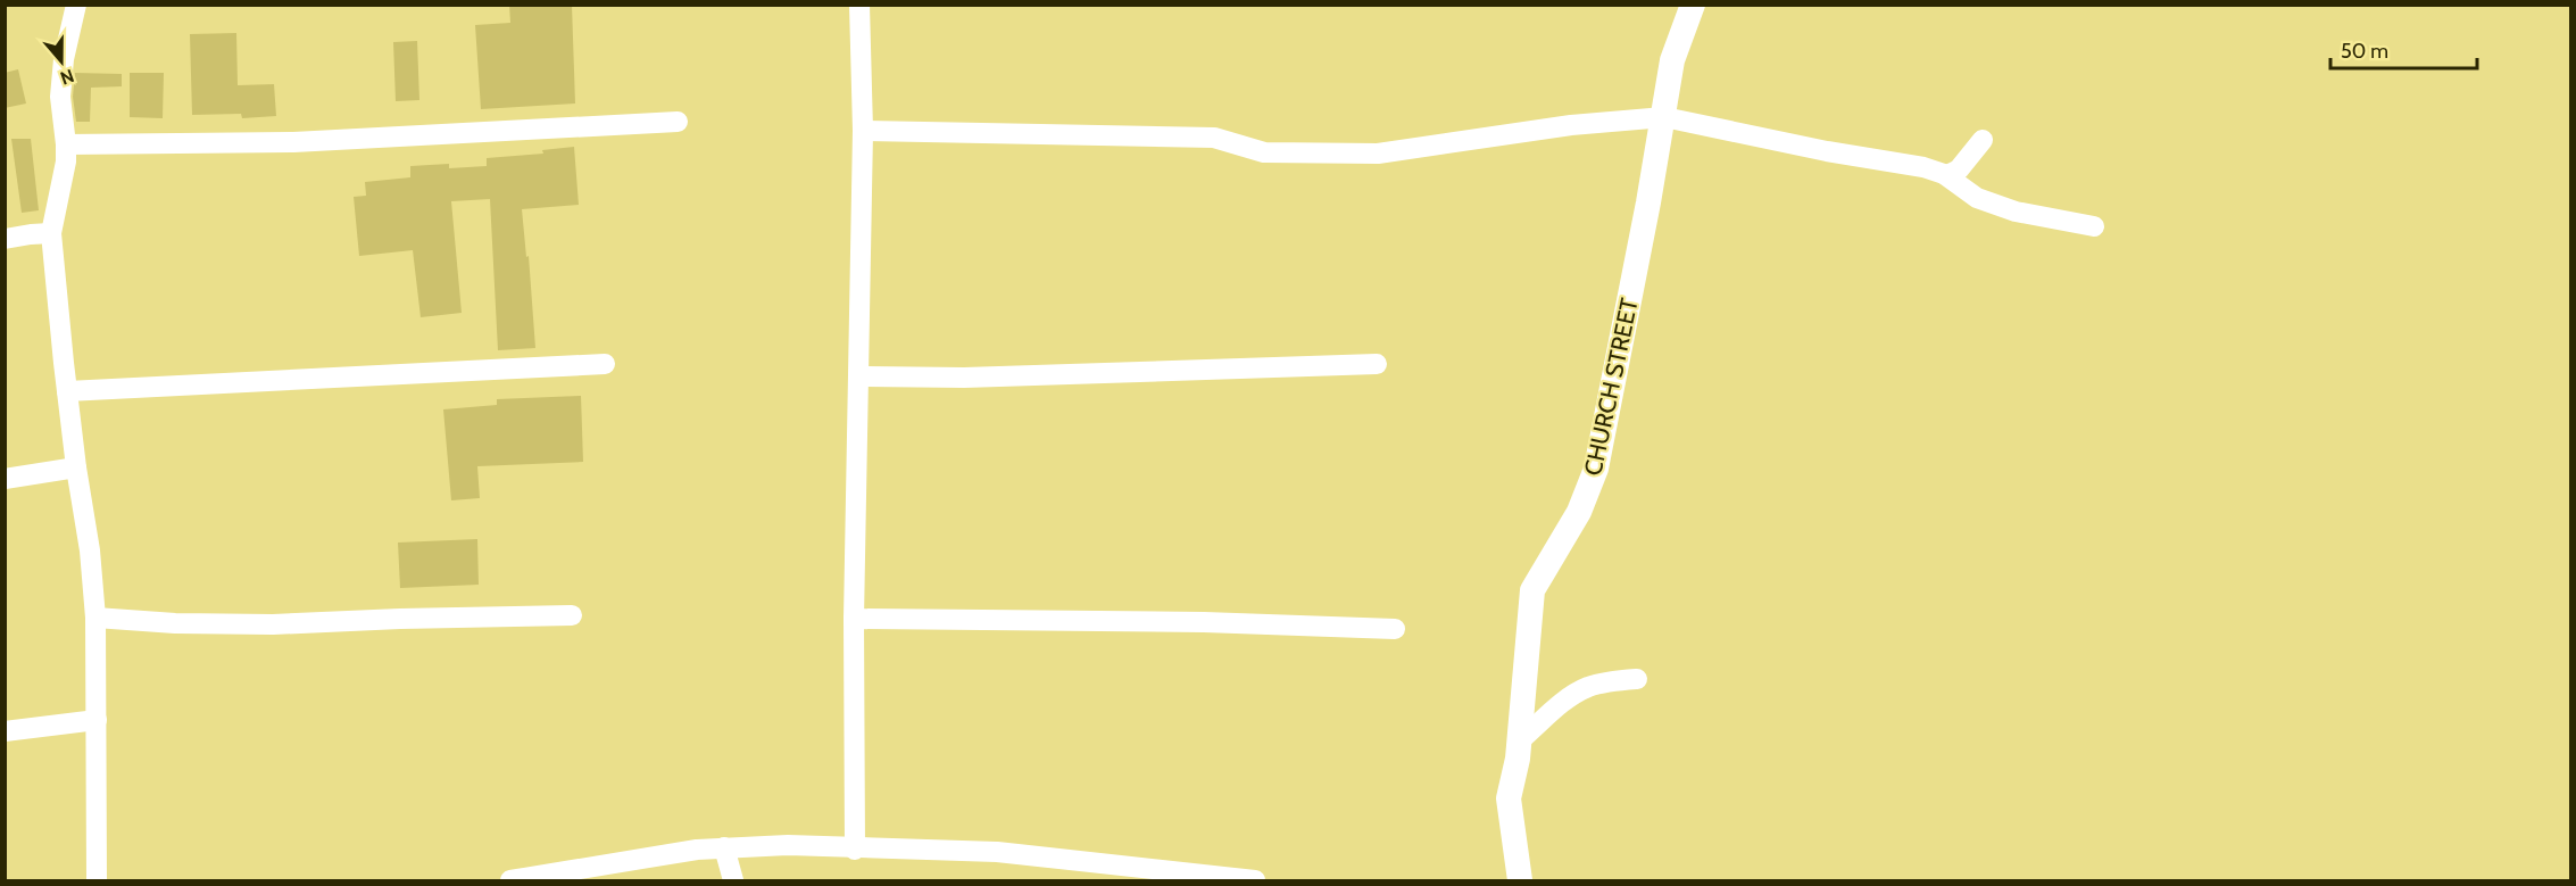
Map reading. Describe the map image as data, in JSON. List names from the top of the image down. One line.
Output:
{"streets":{"street":["CHURCH STREET"]},"scale_bar":"50 m","north":"bottom"}
